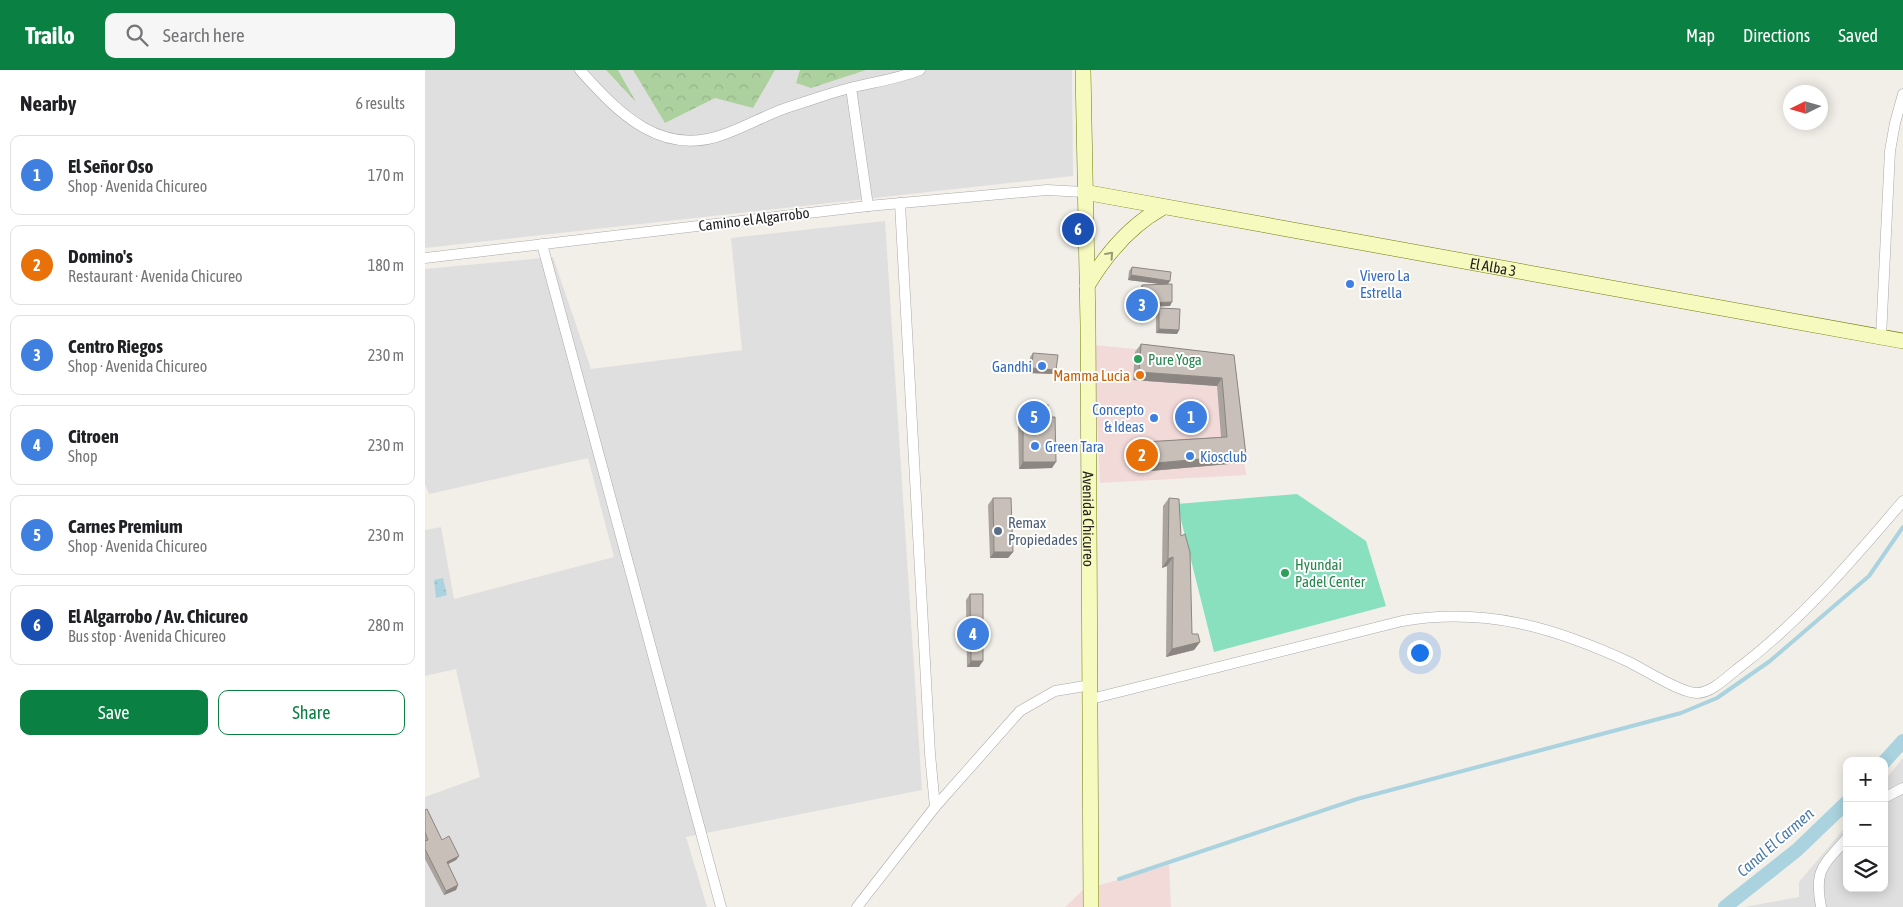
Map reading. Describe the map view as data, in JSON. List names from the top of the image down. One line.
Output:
{"streets":{"main road":["El Alba 3","Avenida Chicureo"],"street":["Camino el Algarrobo"]},"crossings":[["Camino el Algarrobo","El Alba 3"],["Camino el Algarrobo","Avenida Chicureo"],["El Alba 3","Avenida Chicureo"]],"water":["Canal El Carmen"],"places":["Vivero La Estrella","Pure Yoga","Gandhi","Mamma Lucia","Concepto & Ideas","Green Tara","Kiosclub","Remax Propiedades","Hyundai Padel Center"],"north":"left","page":{"header":"Trailo","search":"Search here","nav":["Map","Directions","Saved"],"heading":["Nearby","6 results"],"list":[{"mark":"1","name":"El Señor Oso","note":"Shop · Avenida Chicureo","value":"170 m"},{"mark":"2","name":"Domino's","note":"Restaurant · Avenida Chicureo","value":"180 m"},{"mark":"3","name":"Centro Riegos","note":"Shop · Avenida Chicureo","value":"230 m"},{"mark":"4","name":"Citroen","note":"Shop","value":"230 m"},{"mark":"5","name":"Carnes Premium","note":"Shop · Avenida Chicureo","value":"230 m"},{"mark":"6","name":"El Algarrobo / Av. Chicureo","note":"Bus stop · Avenida Chicureo","value":"280 m"}],"pins":["6","3","1","5","2","4"],"buttons":["Save","Share"],"map_buttons":["+","−"]}}
